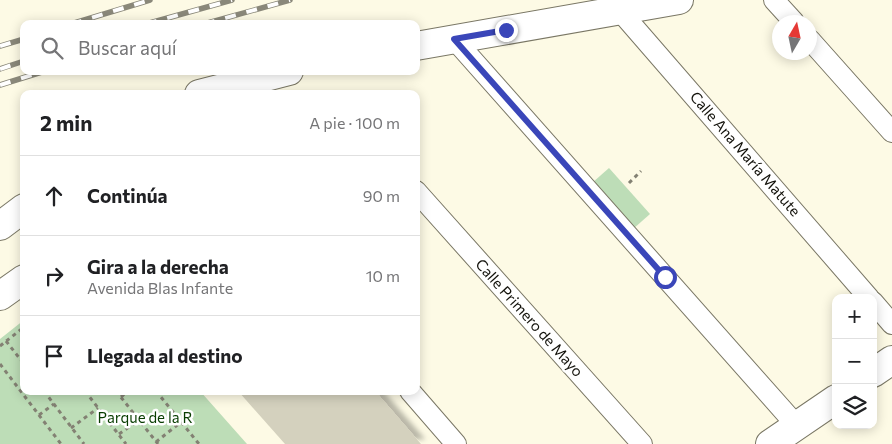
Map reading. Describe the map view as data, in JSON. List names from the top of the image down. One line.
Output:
{"streets":{"street":["Calle Ana María Matute","Calle Primero de Mayo"]},"parks":["Parque de la R"],"north":"top","page":{"search":"Buscar aquí","heading":["2 min","A pie · 100 m"],"list":[["Continúa","90 m"],["Gira a la derecha","Avenida Blas Infante","10 m"],"Llegada al destino"],"map_buttons":["+","−"]}}
